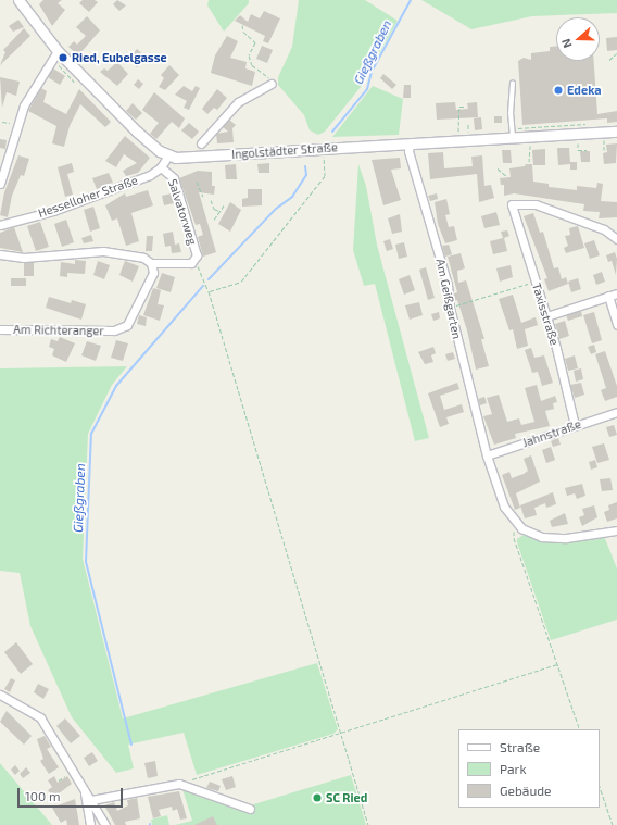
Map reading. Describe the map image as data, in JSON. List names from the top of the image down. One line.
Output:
{"streets":{"main road":["Ingolstädter Straße"],"street":["Hesselloher Straße","Salvatorweg","Am Geißgarten","Taxisstraße","Am Richteranger","Jahnstraße"]},"crossings":[["Ingolstädter Straße","Hesselloher Straße"],["Ingolstädter Straße","Am Geißgarten"],["Hesselloher Straße","Salvatorweg"],["Am Geißgarten","Jahnstraße"],["Taxisstraße","Jahnstraße"]],"water":["Gießgraben"],"places":["Ried, Eubelgasse","Edeka","SC Ried"],"legend":["Straße","Park","Gebäude"],"scale_bar":"100 m","north":"left"}
